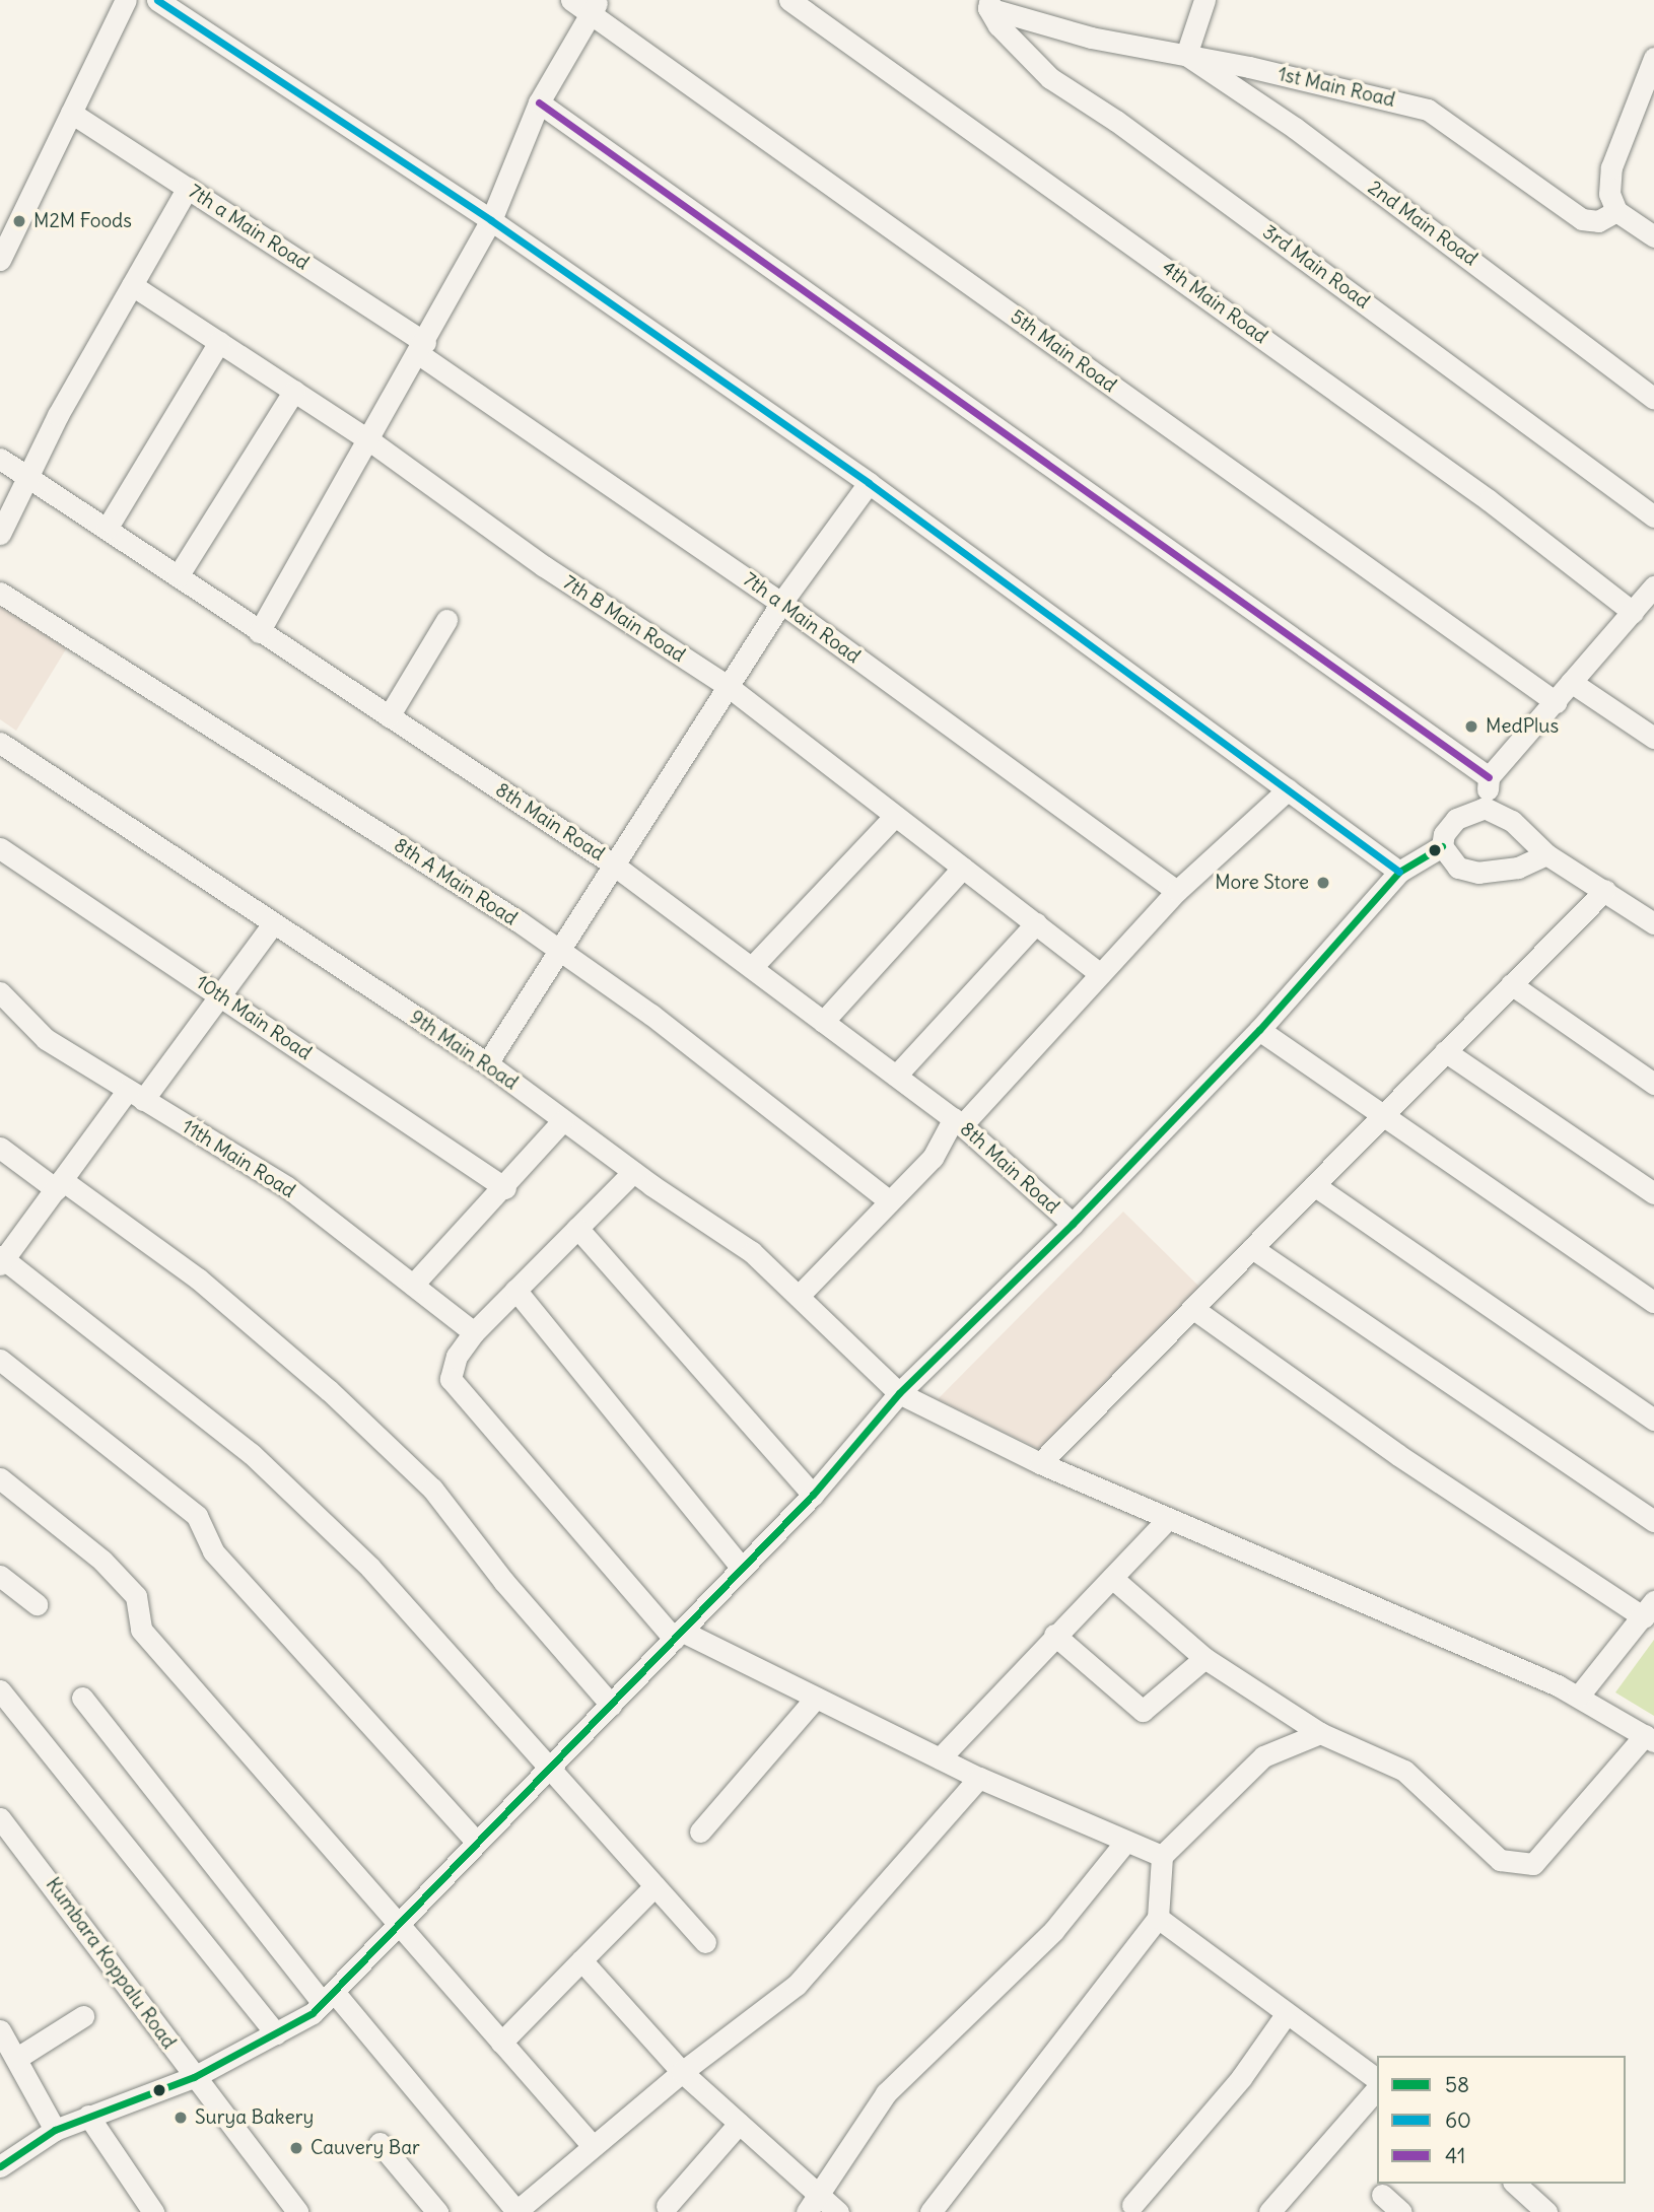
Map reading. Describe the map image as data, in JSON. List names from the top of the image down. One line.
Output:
{"streets":{"street":["1st Main Road","2nd Main Road","7th a Main Road","3rd Main Road","4th Main Road","5th Main Road","7th B Main Road","8th Main Road","8th A Main Road","10th Main Road","9th Main Road","11th Main Road","Kumbara Koppalu Road"]},"crossings":[["1st Main Road","2nd Main Road"],["1st Main Road","3rd Main Road"]],"places":["M2M Foods","MedPlus","More Store","Surya Bakery","Cauvery Bar"],"lines":["transit line 60","transit line 41","transit line 58"],"legend":["58","60","41"]}
